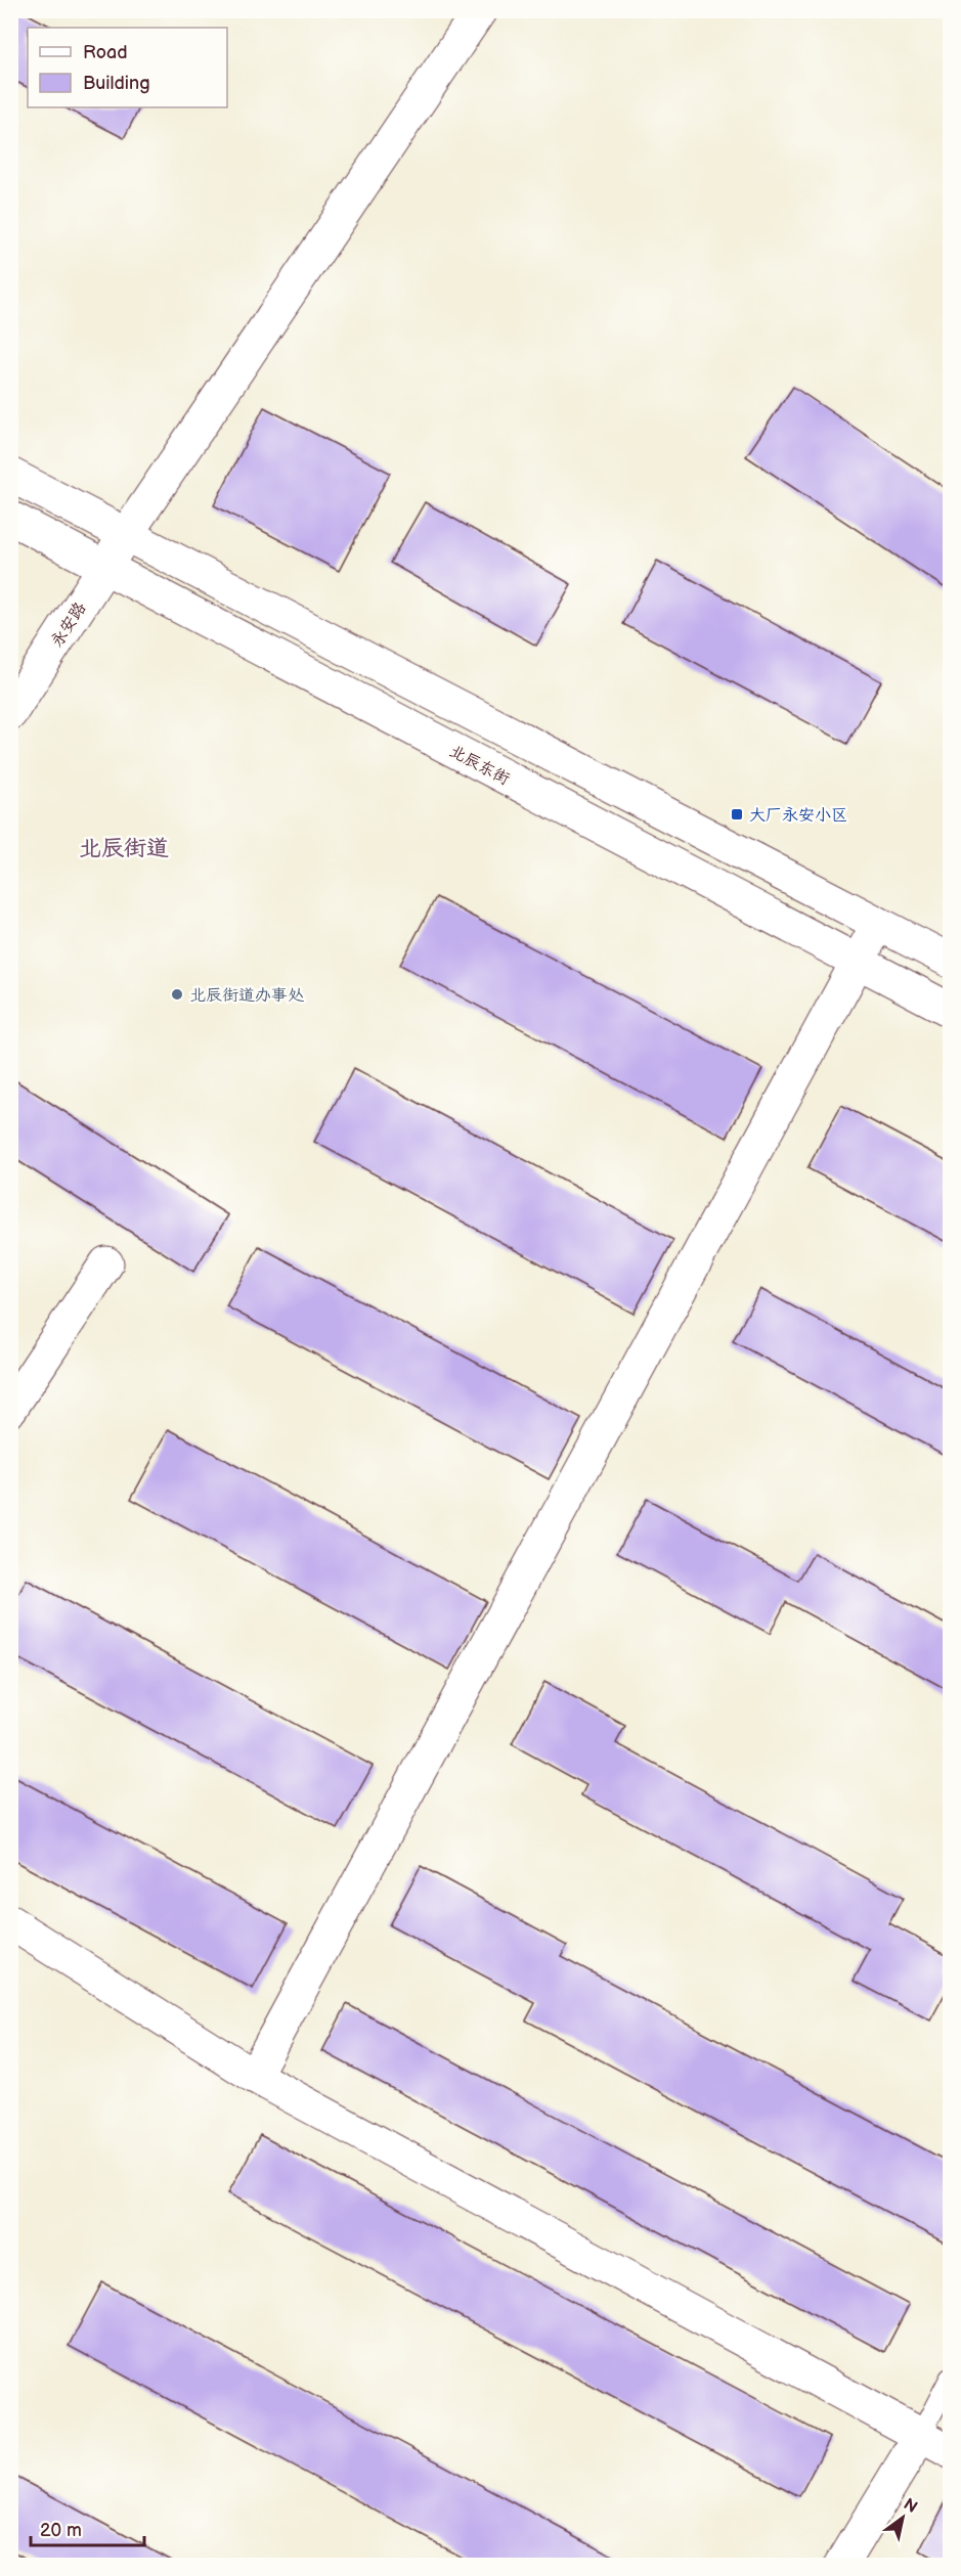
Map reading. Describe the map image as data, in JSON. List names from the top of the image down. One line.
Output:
{"streets":{"street":["永安路","北辰东街"]},"crossings":[["永安路","北辰东街"]],"districts":["北辰街道"],"places":{"transit":["大厂永安小区"],"other":["北辰街道办事处"]},"legend":["Road","Building"],"scale_bar":"20 m","north":"top right"}
